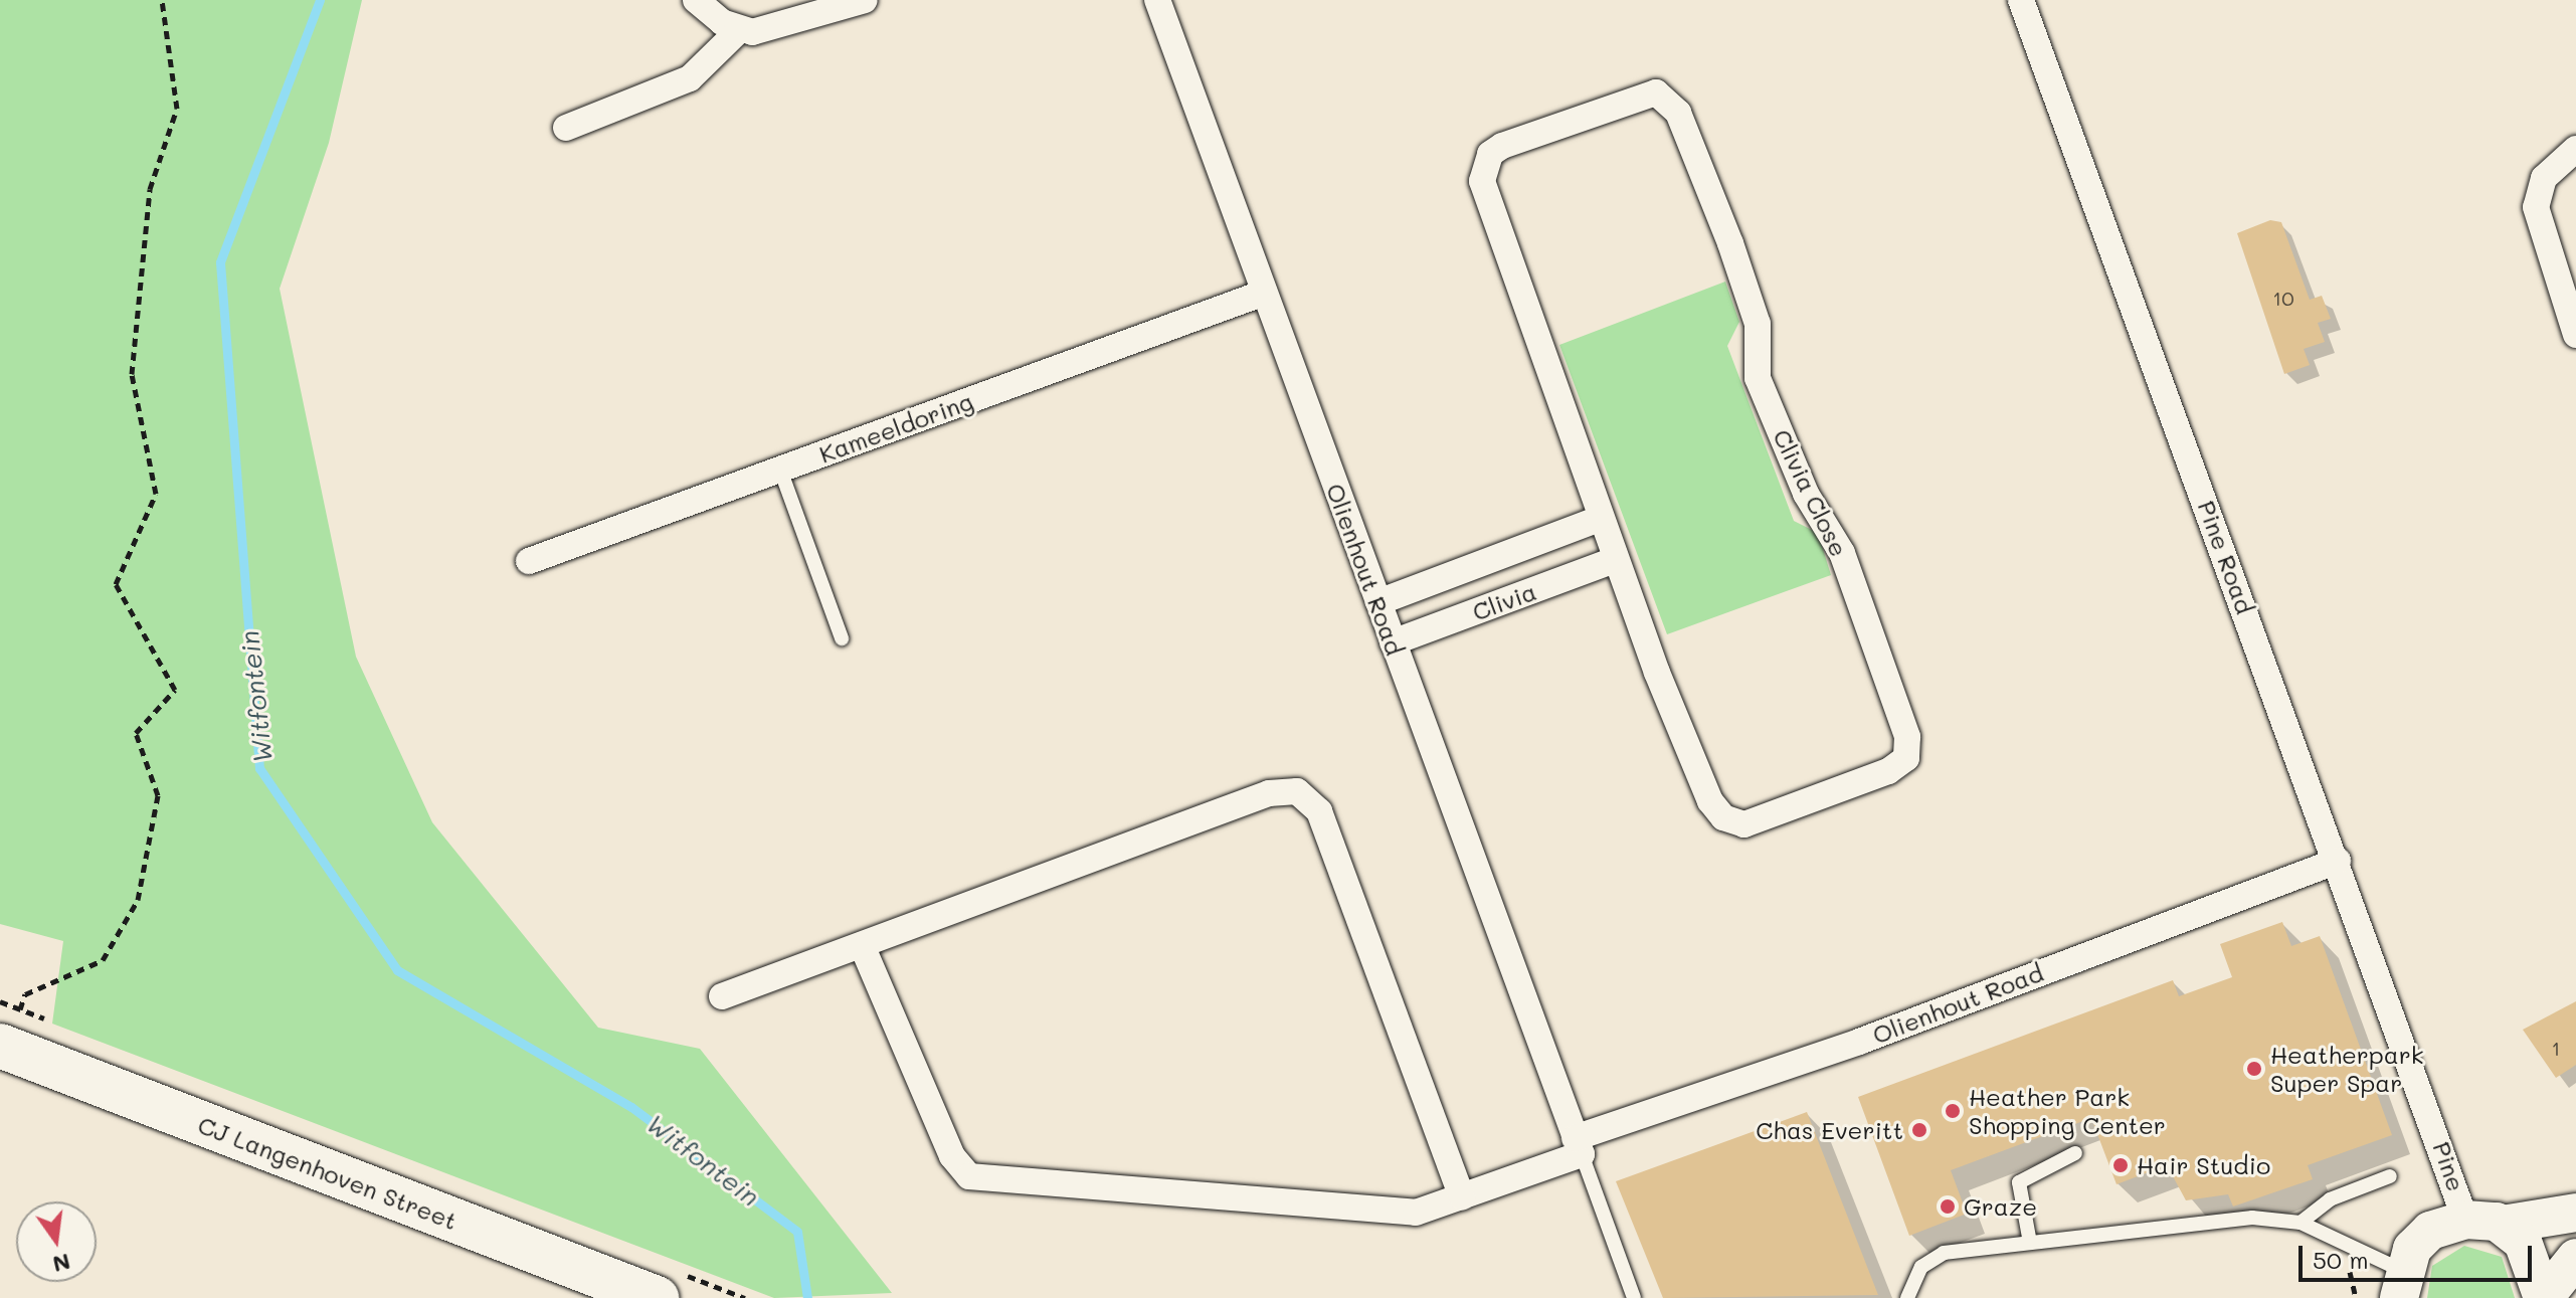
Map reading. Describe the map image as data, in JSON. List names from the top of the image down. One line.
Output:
{"streets":{"highway":["CJ Langenhoven Street"],"street":["Kameeldoring","Clivia Close","Pine Road","Olienhout Road","Clivia","Pine"]},"crossings":[["Kameeldoring","Olienhout Road"],["Clivia Close","Clivia"],["Pine Road","Olienhout Road"],["Pine Road","Pine"],["Olienhout Road","Clivia"]],"water":["Witfontein"],"places":["Heatherpark Super Spar","Heather Park Shopping Center","Chas Everitt","Hair Studio","Graze"],"house_numbers":["10","1"],"scale_bar":"50 m","north":"bottom"}
